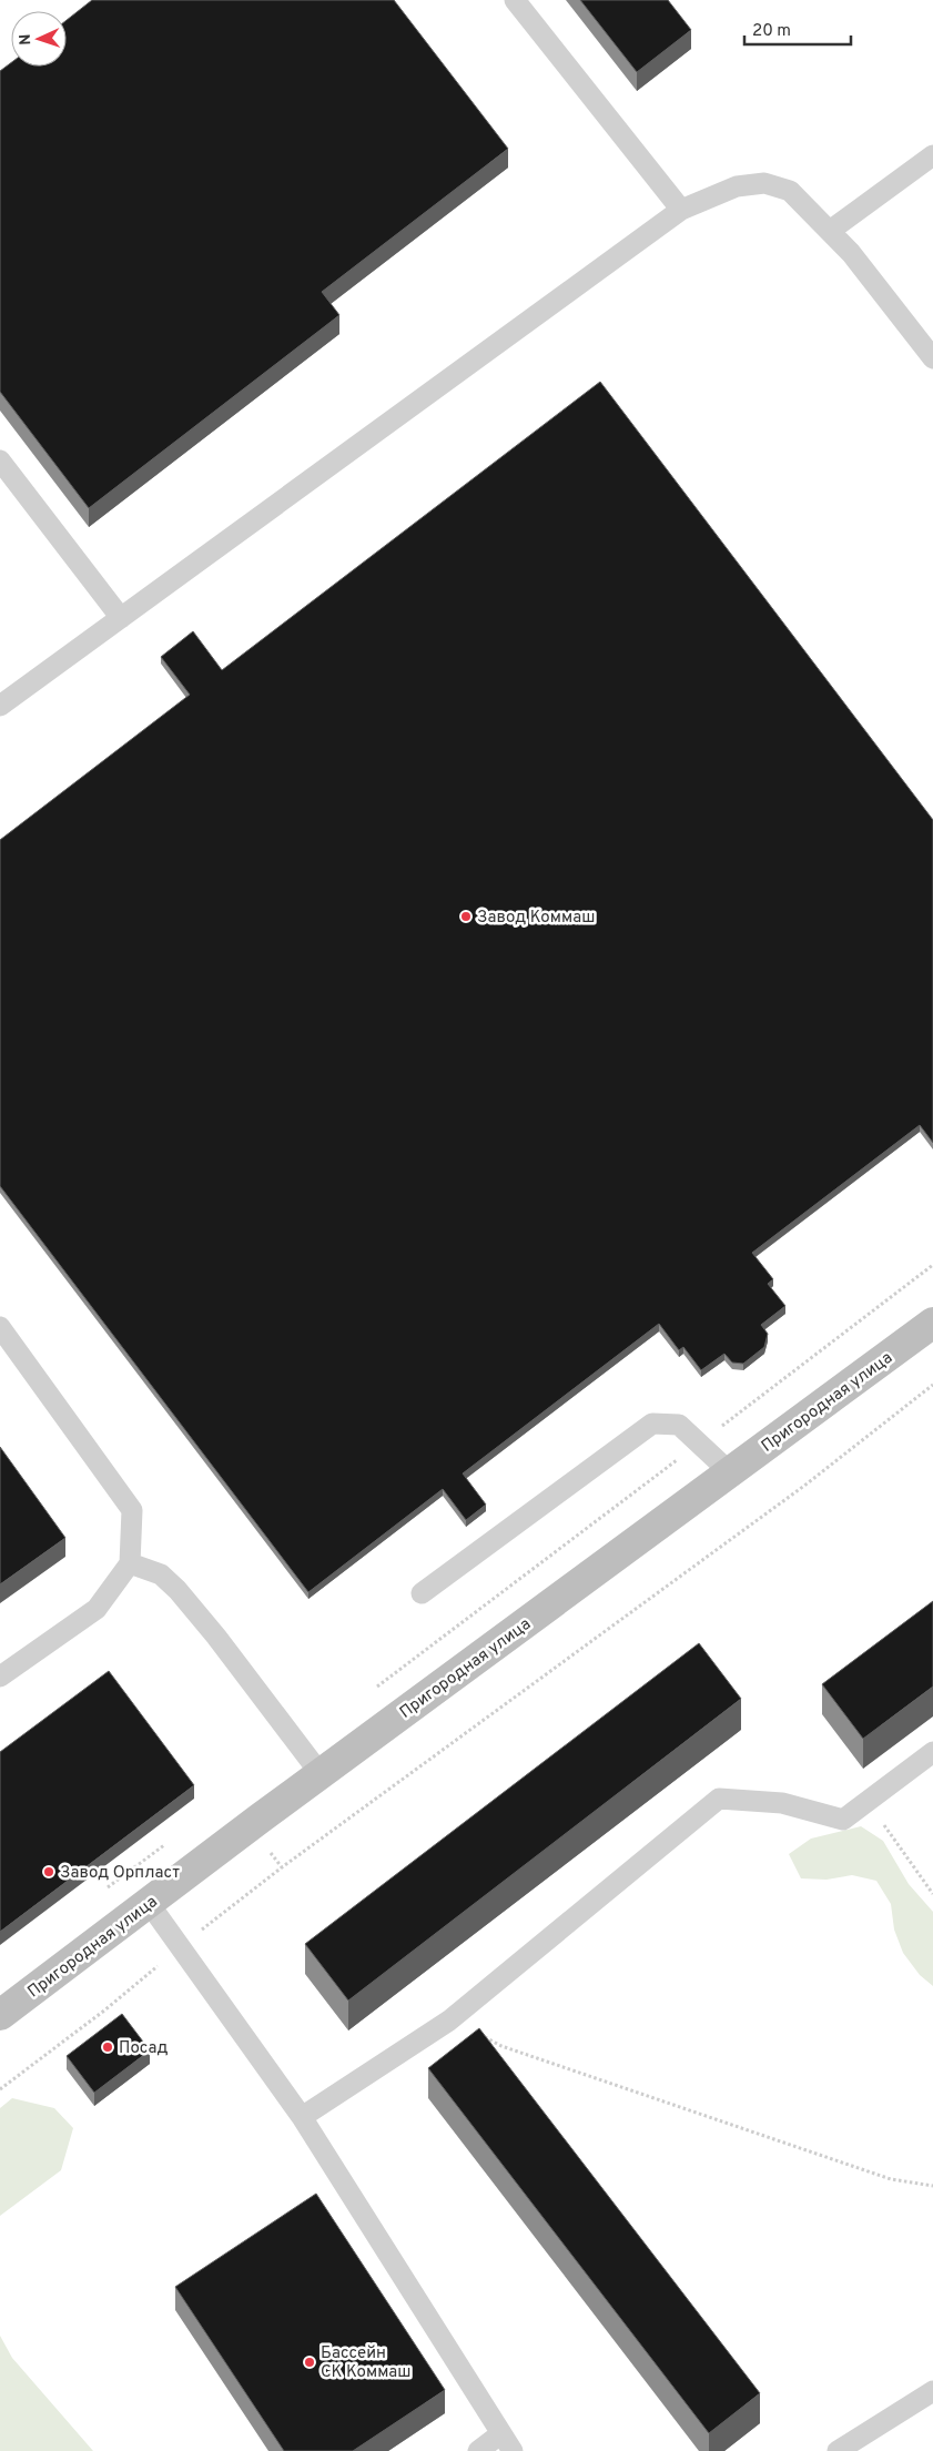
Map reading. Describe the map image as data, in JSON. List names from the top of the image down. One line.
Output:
{"streets":{"main road":["Пригородная улица"]},"places":["Завод Коммаш","Завод Орпласт","Посад","Бассейн СК Коммаш"],"scale_bar":"20 m","north":"left"}
